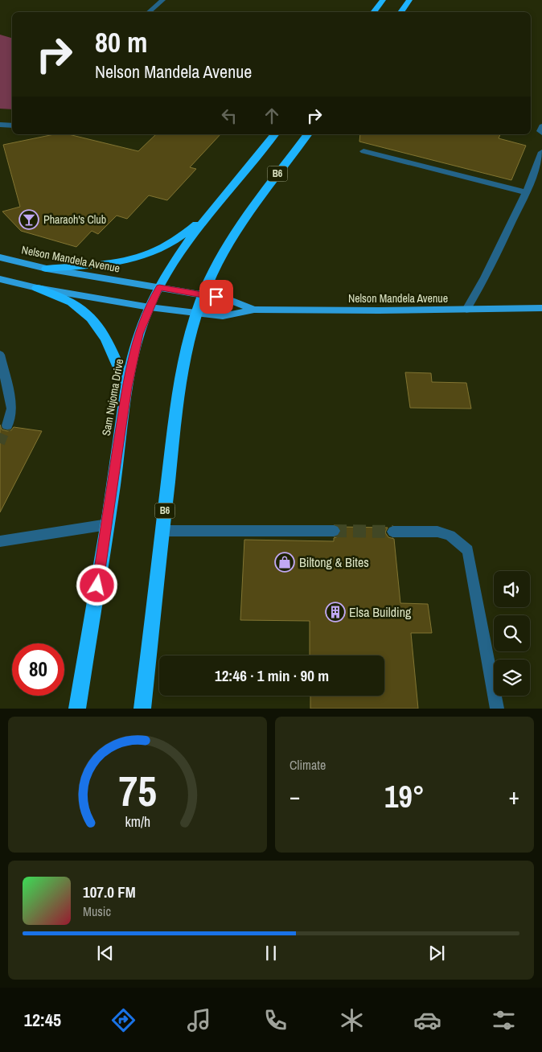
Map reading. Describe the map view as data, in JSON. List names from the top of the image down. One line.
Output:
{"streets":{"highway":["B6","Sam Nujoma Drive"],"main road":["Nelson Mandela Avenue"]},"crossings":[["B6","Nelson Mandela Avenue"],["Nelson Mandela Avenue","Sam Nujoma Drive"]],"places":{"bar":["Pharaoh's Club"],"shop":["Biltong & Bites"],"building":["Elsa Building"]},"page":{"turn":["80 m","Nelson Mandela Avenue"],"limit":"80","trip":"12:46 · 1 min · 90 m","tile":"Climate","heat":["−","19°","+"],"song":["107.0 FM","Music"],"tabs":"12:45","gauge":["75","km/h"]}}
